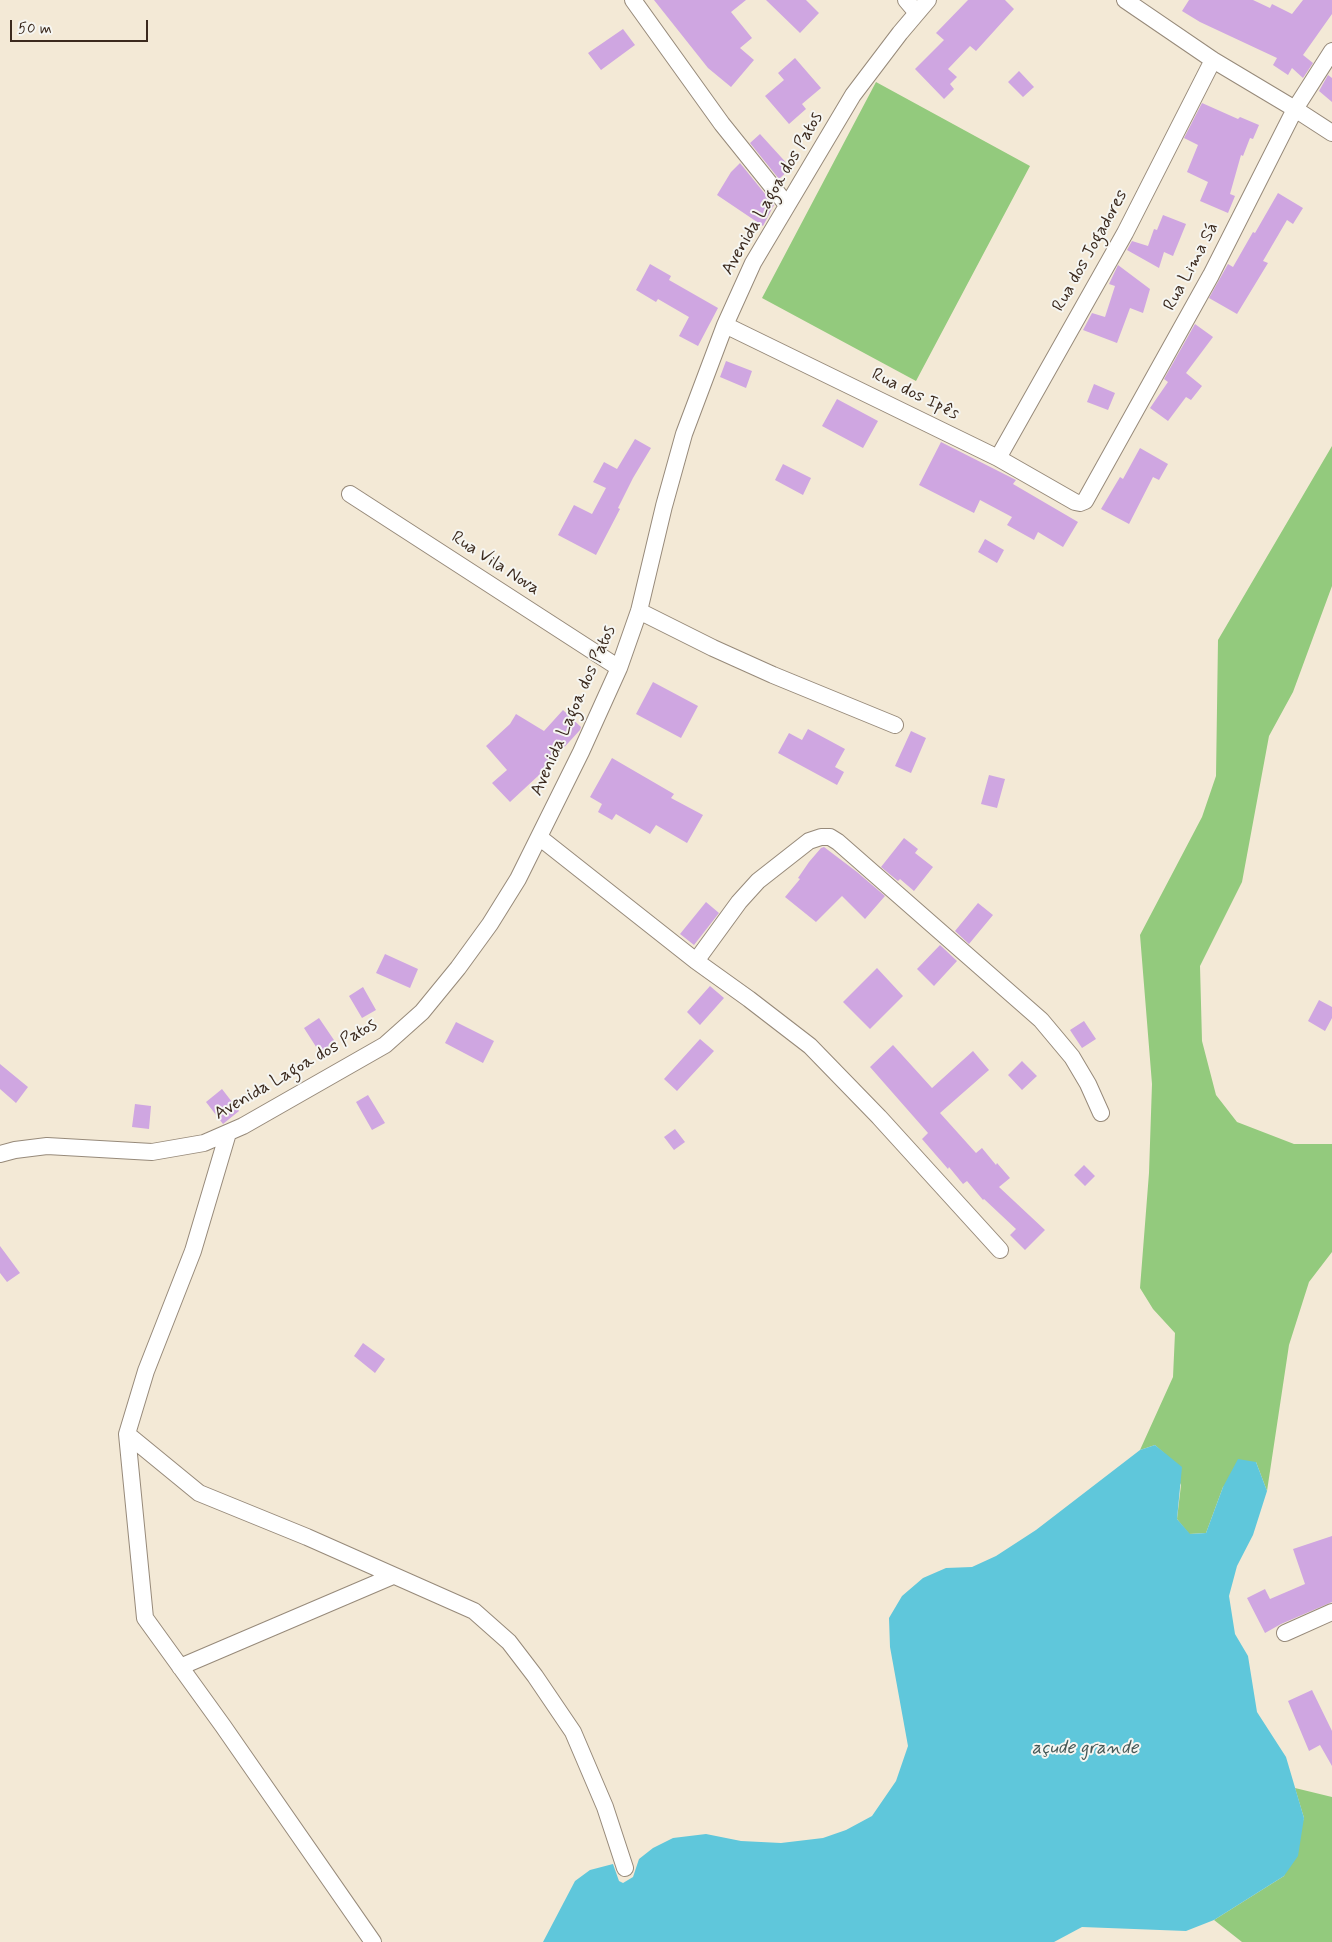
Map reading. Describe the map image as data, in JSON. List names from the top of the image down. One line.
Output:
{"streets":{"street":["Avenida Lagoa dos Patos","Rua dos Jogadores","Rua Lima Sá","Rua dos Ipês","Rua Vila Nova"]},"crossings":[["Avenida Lagoa dos Patos","Rua dos Ipês"],["Avenida Lagoa dos Patos","Rua Vila Nova"],["Rua dos Jogadores","Rua dos Ipês"],["Rua Lima Sá","Rua dos Ipês"]],"water":["açude grande"],"scale_bar":"50 m"}
